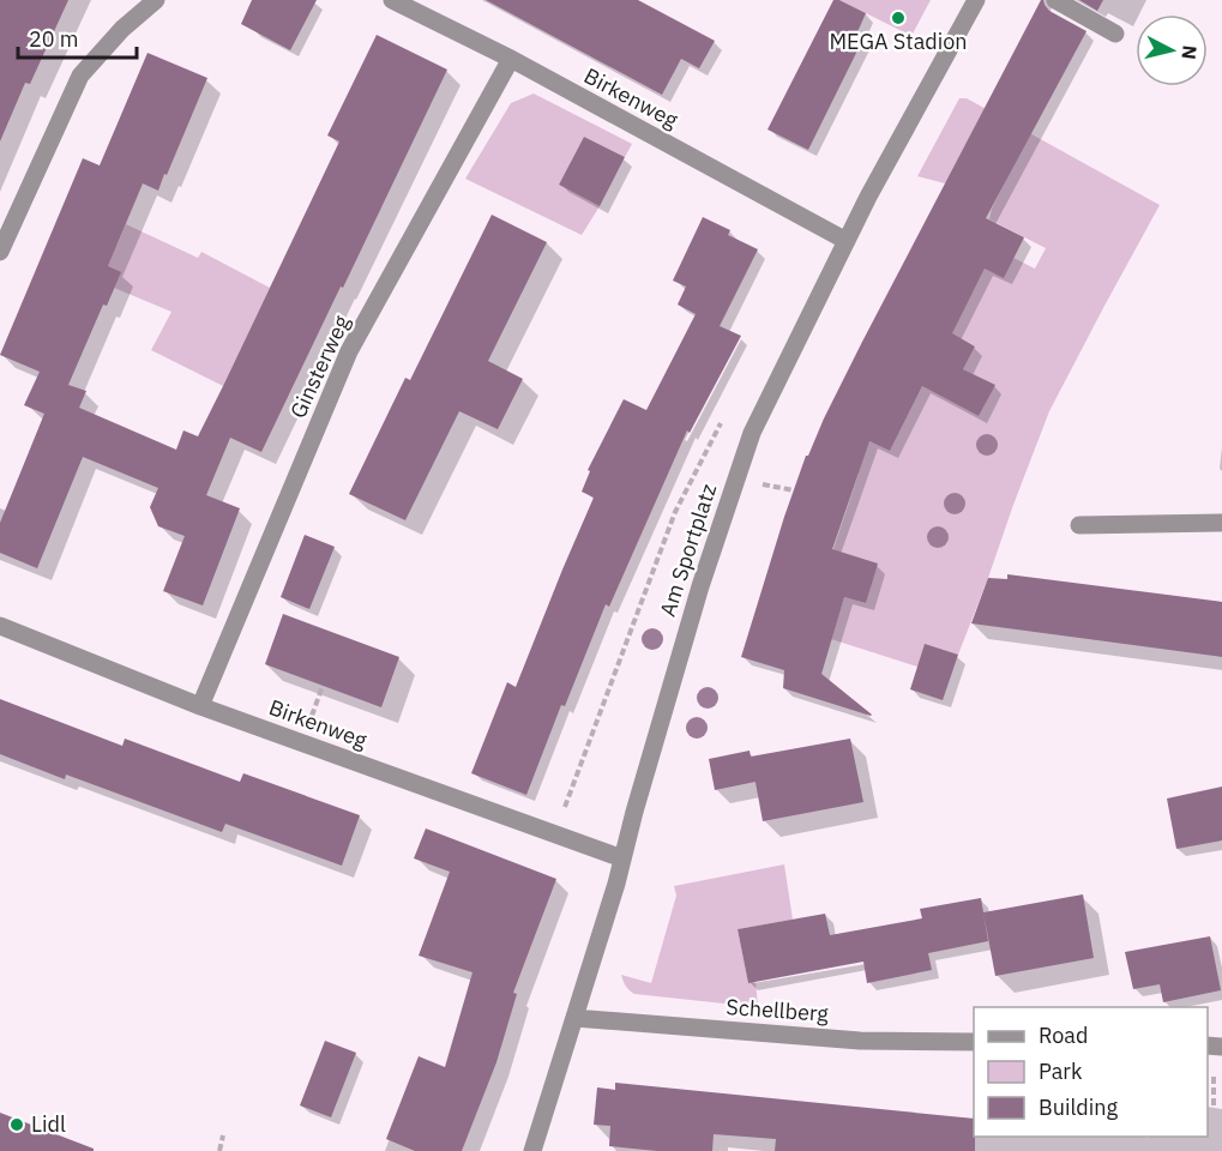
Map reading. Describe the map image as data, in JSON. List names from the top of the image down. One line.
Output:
{"streets":{"street":["Birkenweg","Ginsterweg","Am Sportplatz","Schellberg"]},"crossings":[["Birkenweg","Ginsterweg"],["Birkenweg","Am Sportplatz"],["Am Sportplatz","Schellberg"]],"places":["MEGA Stadion","Lidl"],"legend":["Road","Park","Building"],"scale_bar":"20 m","north":"right"}
